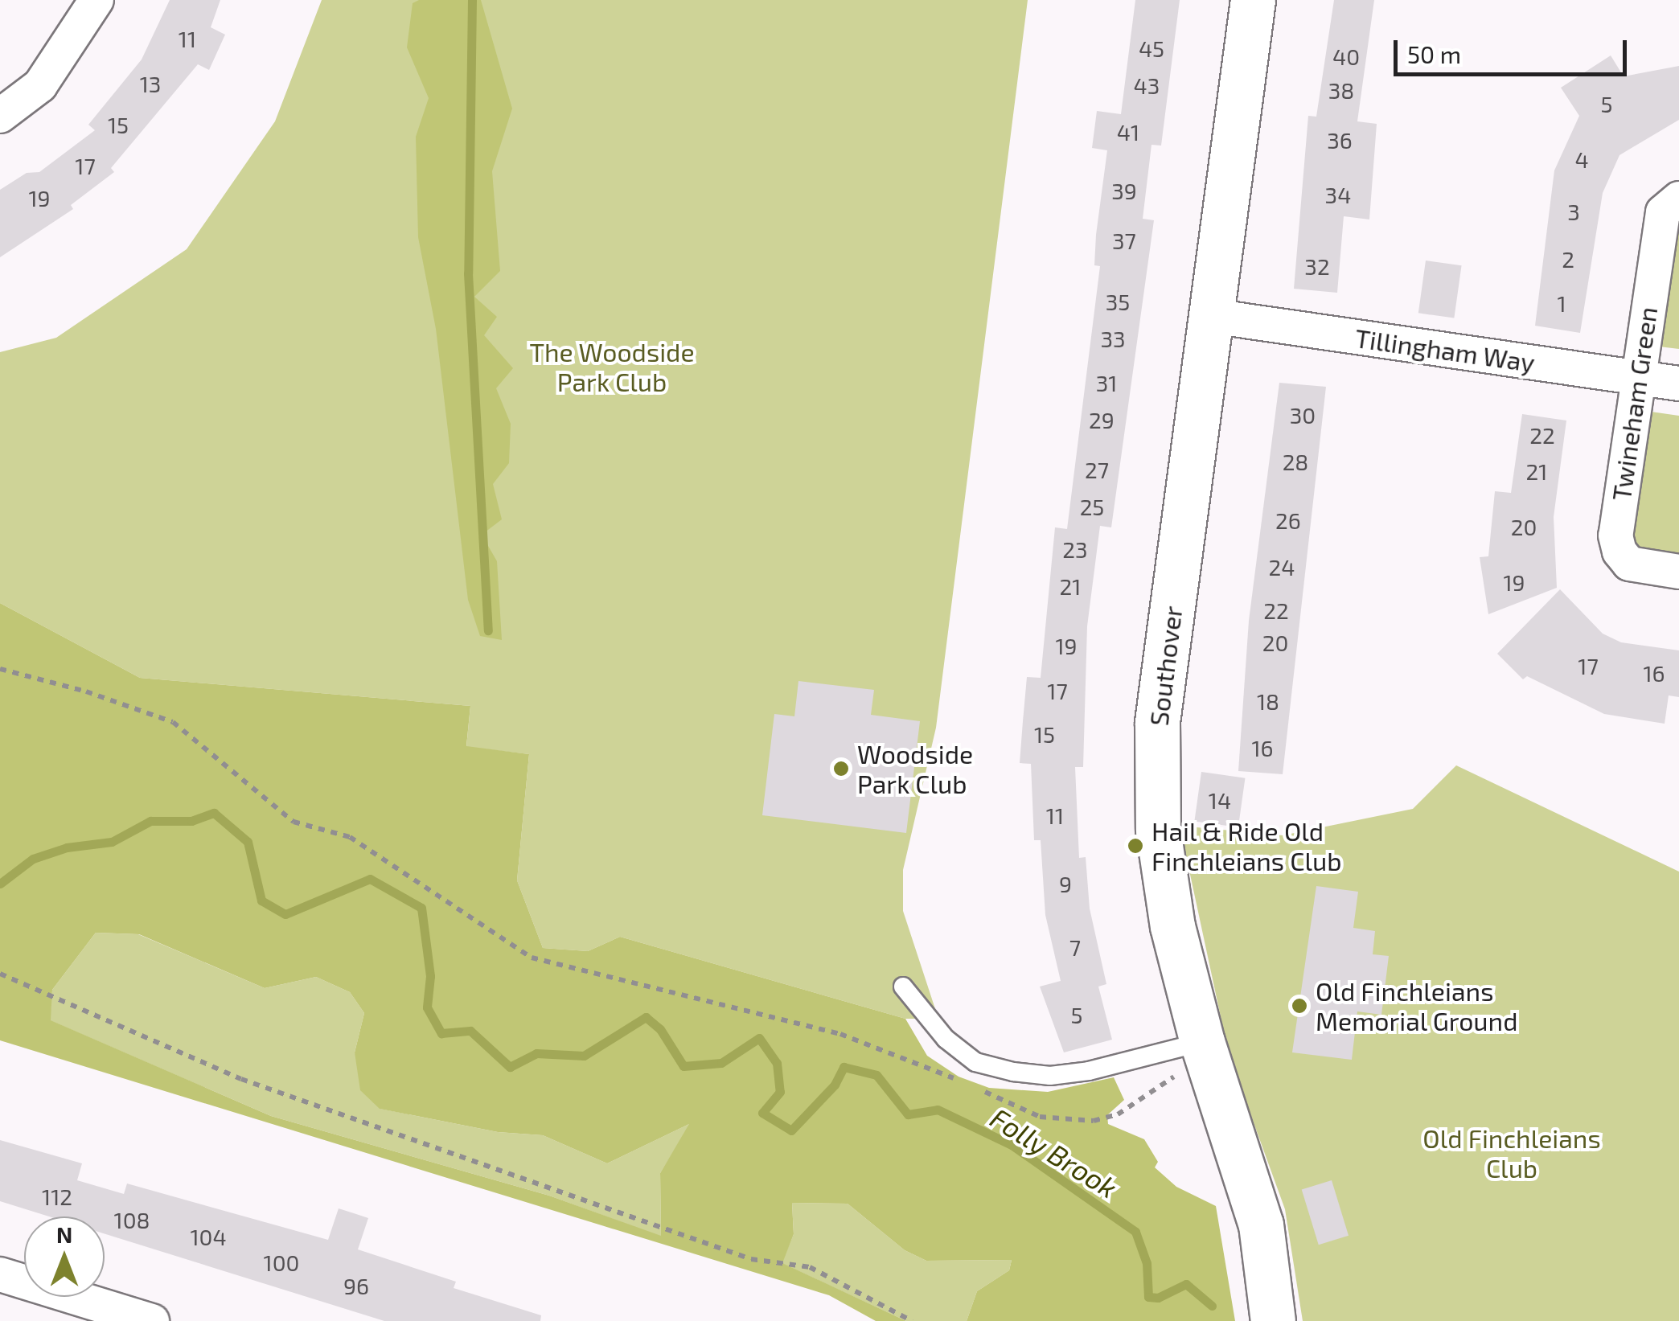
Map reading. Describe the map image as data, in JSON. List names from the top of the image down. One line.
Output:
{"streets":{"street":["Tillingham Way","Twineham Green","Southover"]},"crossings":[["Tillingham Way","Twineham Green"],["Tillingham Way","Southover"]],"water":["Folly Brook"],"parks":["The Woodside Park Club","Old Finchleians Club"],"places":["Woodside Park Club","Hail & Ride Old Finchleians Club","Old Finchleians Memorial Ground"],"house_numbers":["11","45","40","13","43","38","5","15","41","36","4","17","39","34","19","3","37","2","32","35","1","33","31","30","29","22","28","27","21","25","26","20","23","24","19","21","22","20","19","17","16","17","18","15","16","14","11","9","7","5","112","108","104","100","96"],"scale_bar":"50 m","north":"top"}
